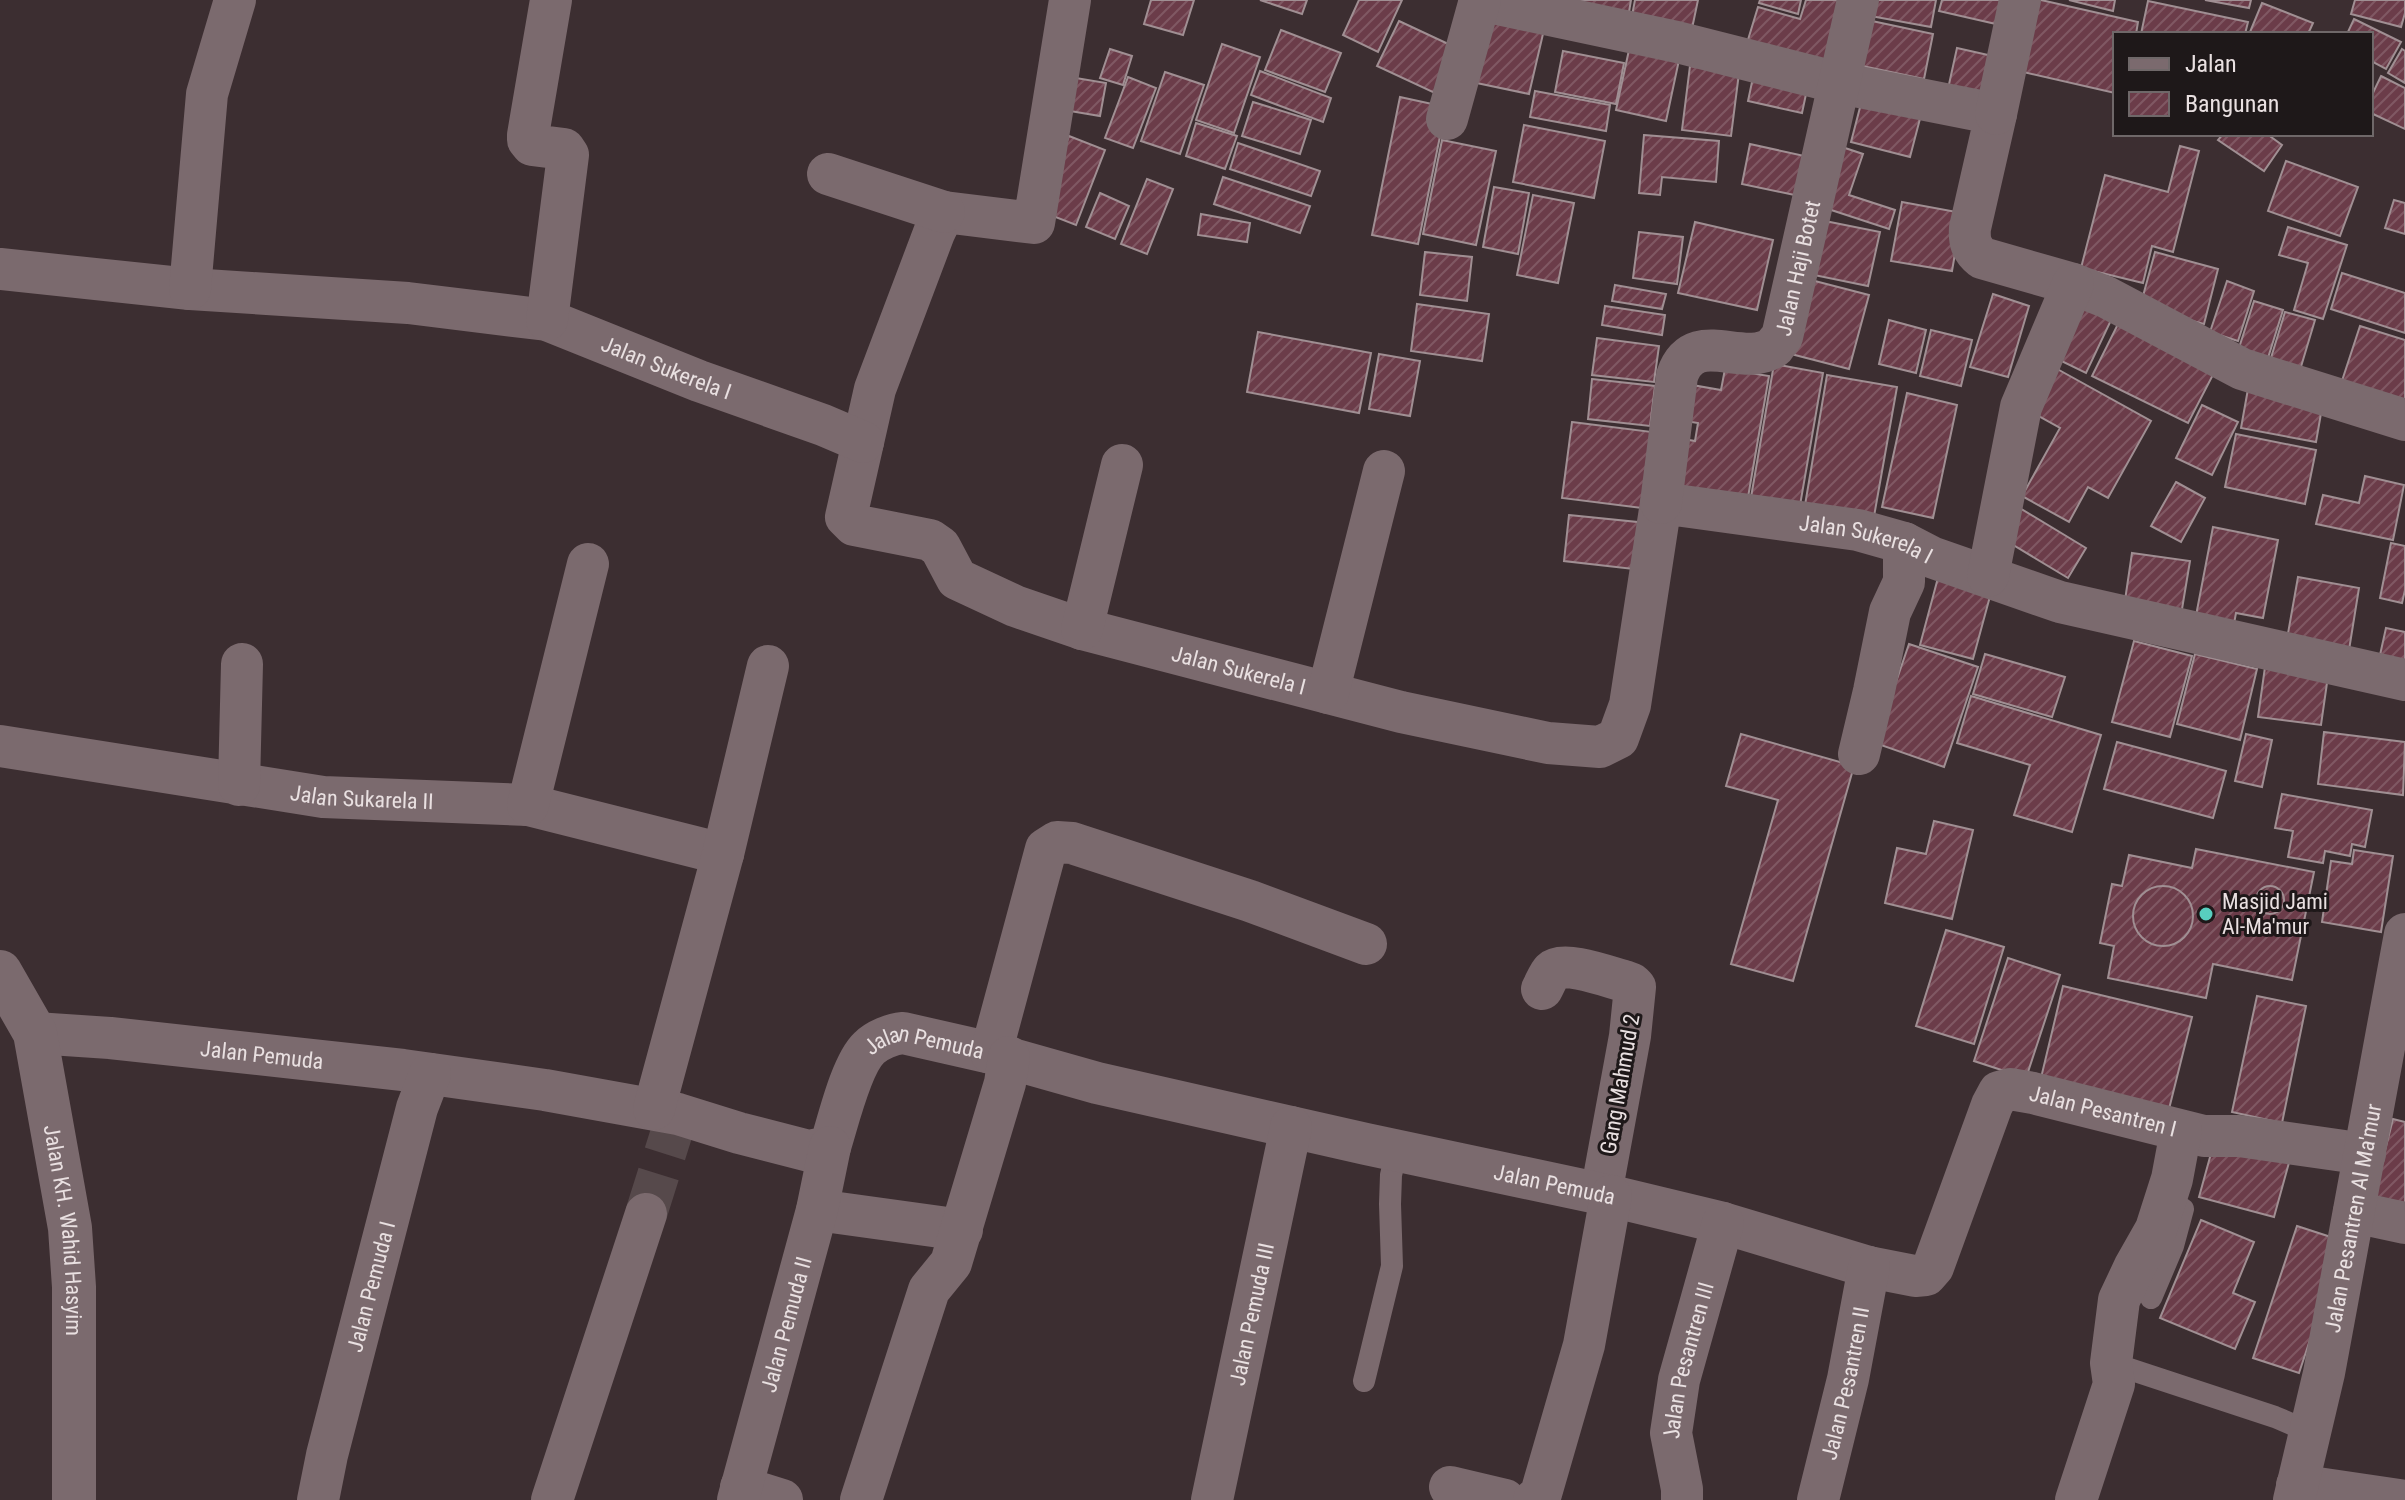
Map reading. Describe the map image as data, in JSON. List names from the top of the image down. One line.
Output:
{"streets":{"street":["Jalan Haji Botet","Jalan Sukerela I","Jalan Sukarela II","Jalan Pemuda","Gang Mahmud 2","Jalan Pesantren I","Jalan Pesantren Al Ma'mur","Jalan KH. Wahid Hasyim","Jalan Pemuda I","Jalan Pemuda III","Jalan Pemuda II","Jalan Pesantren III","Jalan Pesantren II"]},"crossings":[["Jalan Haji Botet","Jalan Sukerela I"],["Jalan Pemuda","Gang Mahmud 2"],["Jalan Pemuda","Jalan Pesantren I"],["Jalan Pemuda","Jalan KH. Wahid Hasyim"],["Jalan Pemuda","Jalan Pemuda I"],["Jalan Pemuda","Jalan Pemuda III"],["Jalan Pemuda","Jalan Pemuda II"],["Jalan Pemuda","Jalan Pesantren III"],["Jalan Pemuda","Jalan Pesantren II"],["Jalan Pesantren I","Jalan Pesantren Al Ma'mur"],["Jalan Pesantren I","Jalan Pesantren II"]],"places":["Masjid Jami Al-Ma'mur"],"legend":["Jalan","Bangunan"]}
